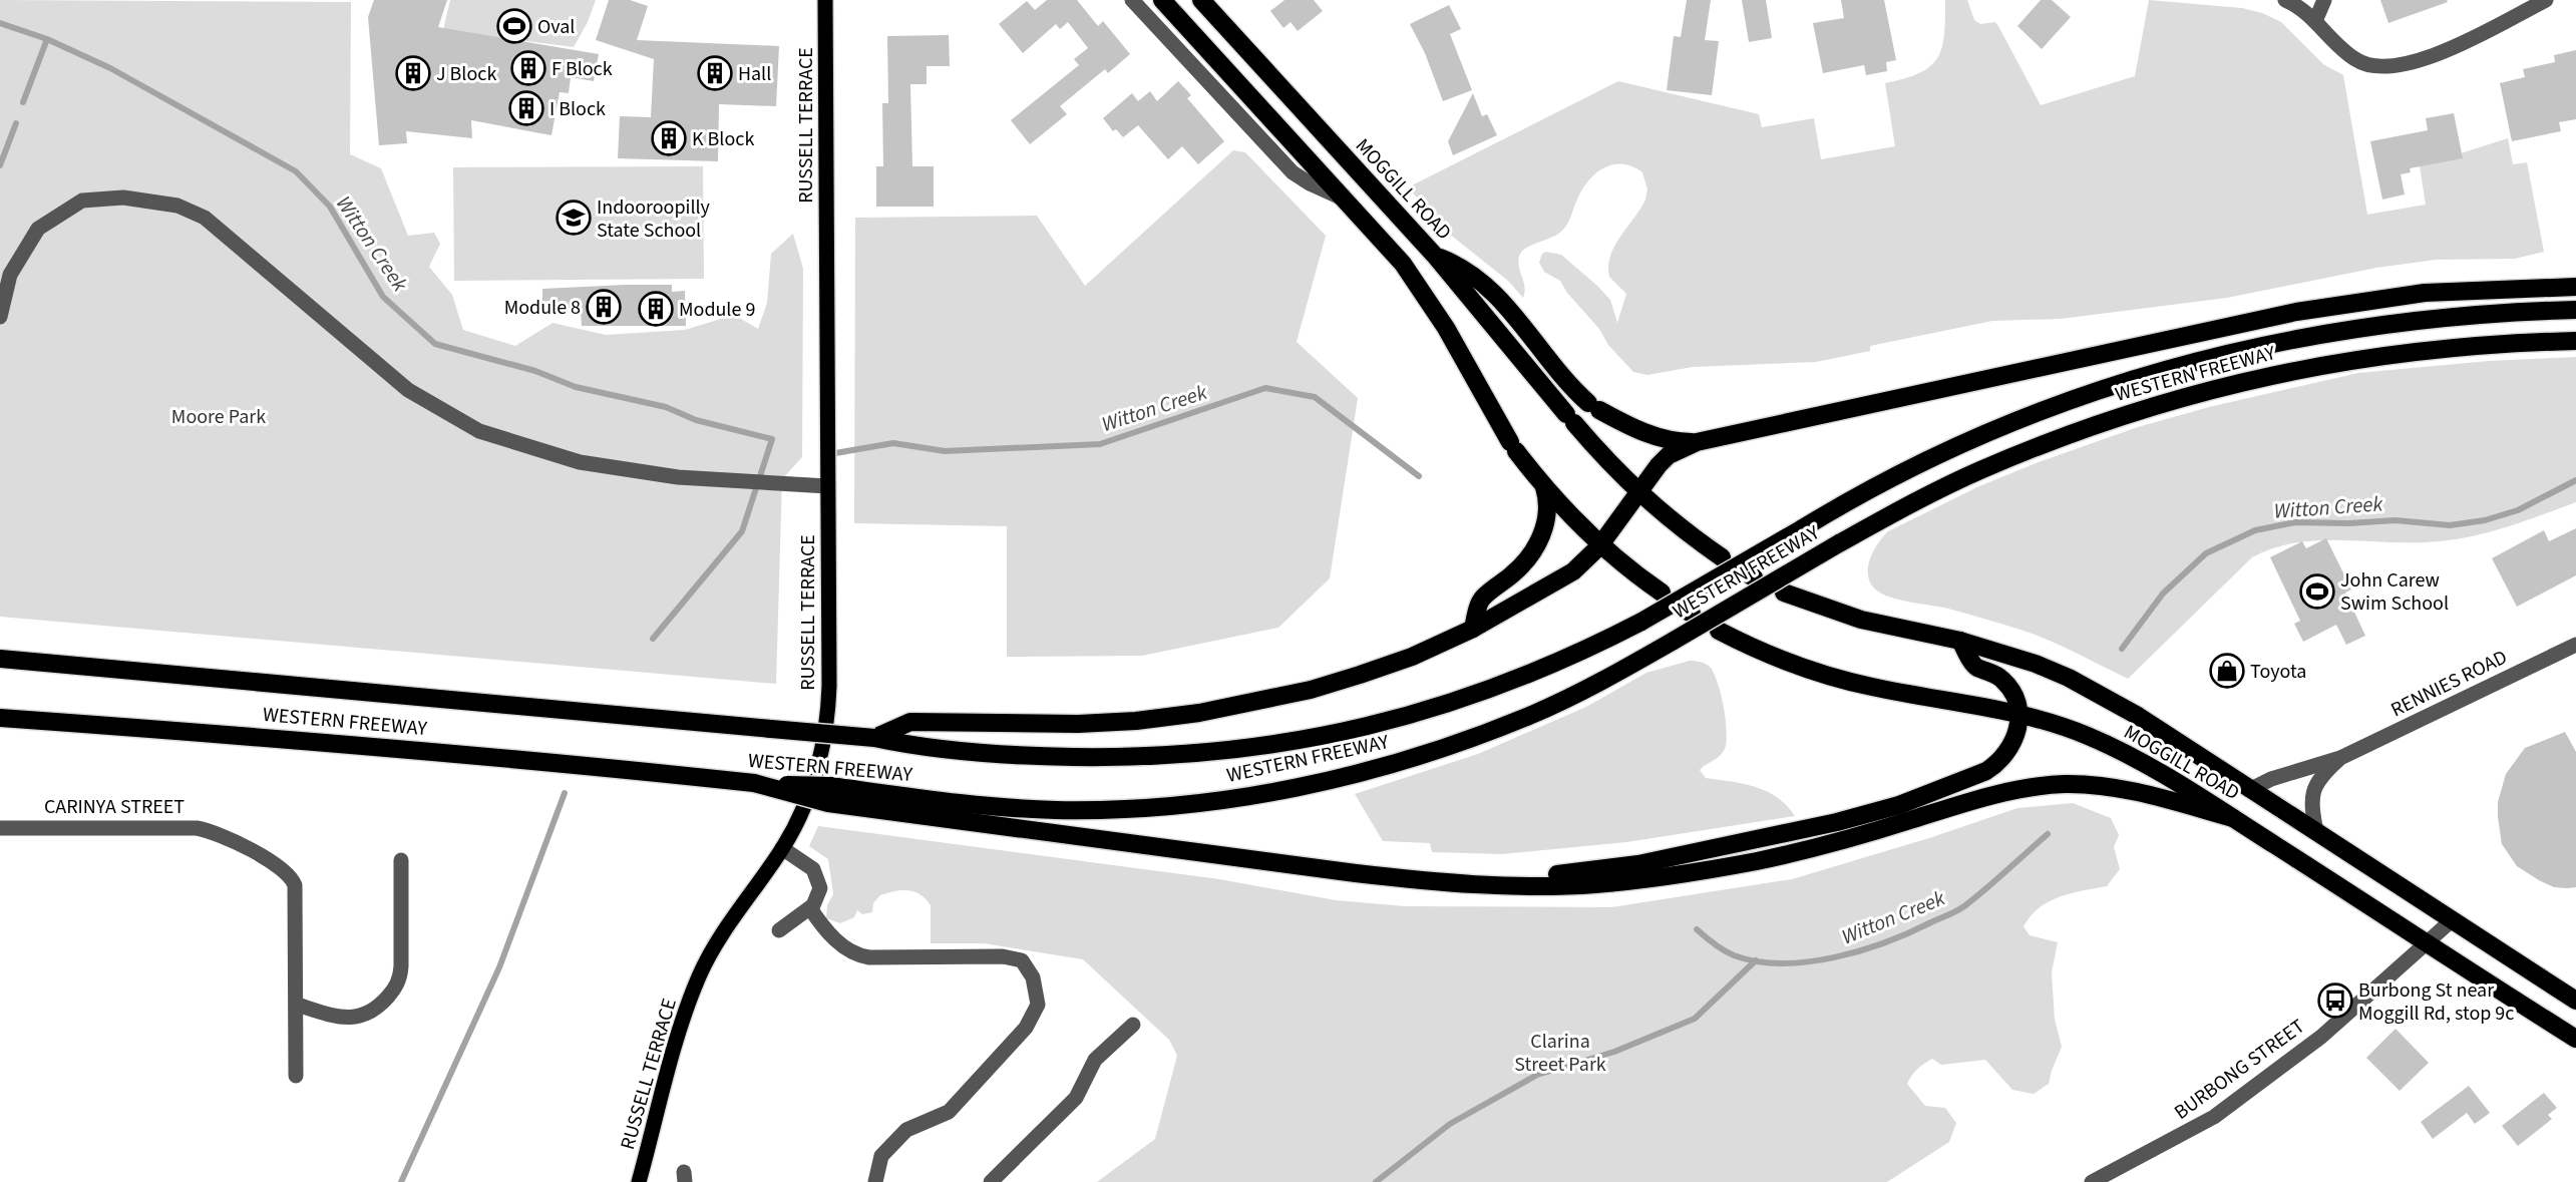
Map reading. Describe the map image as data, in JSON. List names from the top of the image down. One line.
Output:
{"streets":{"highway":["MOGGILL ROAD","WESTERN FREEWAY"],"main road":["RUSSELL TERRACE"],"street":["RENNIES ROAD","CARINYA STREET","BURBONG STREET"]},"crossings":[["MOGGILL ROAD","RENNIES ROAD"],["MOGGILL ROAD","BURBONG STREET"]],"water":["Witton Creek"],"parks":["Moore Park","Clarina Street Park"],"places":{"sports":["Oval","John Carew Swim School"],"building":["F Block","J Block","Hall","I Block","K Block","Module 8","Module 9"],"school or university":["Indooroopilly State School"],"shop":["Toyota"],"bus stop":["Burbong St near Moggill Rd, stop 9c"]}}
